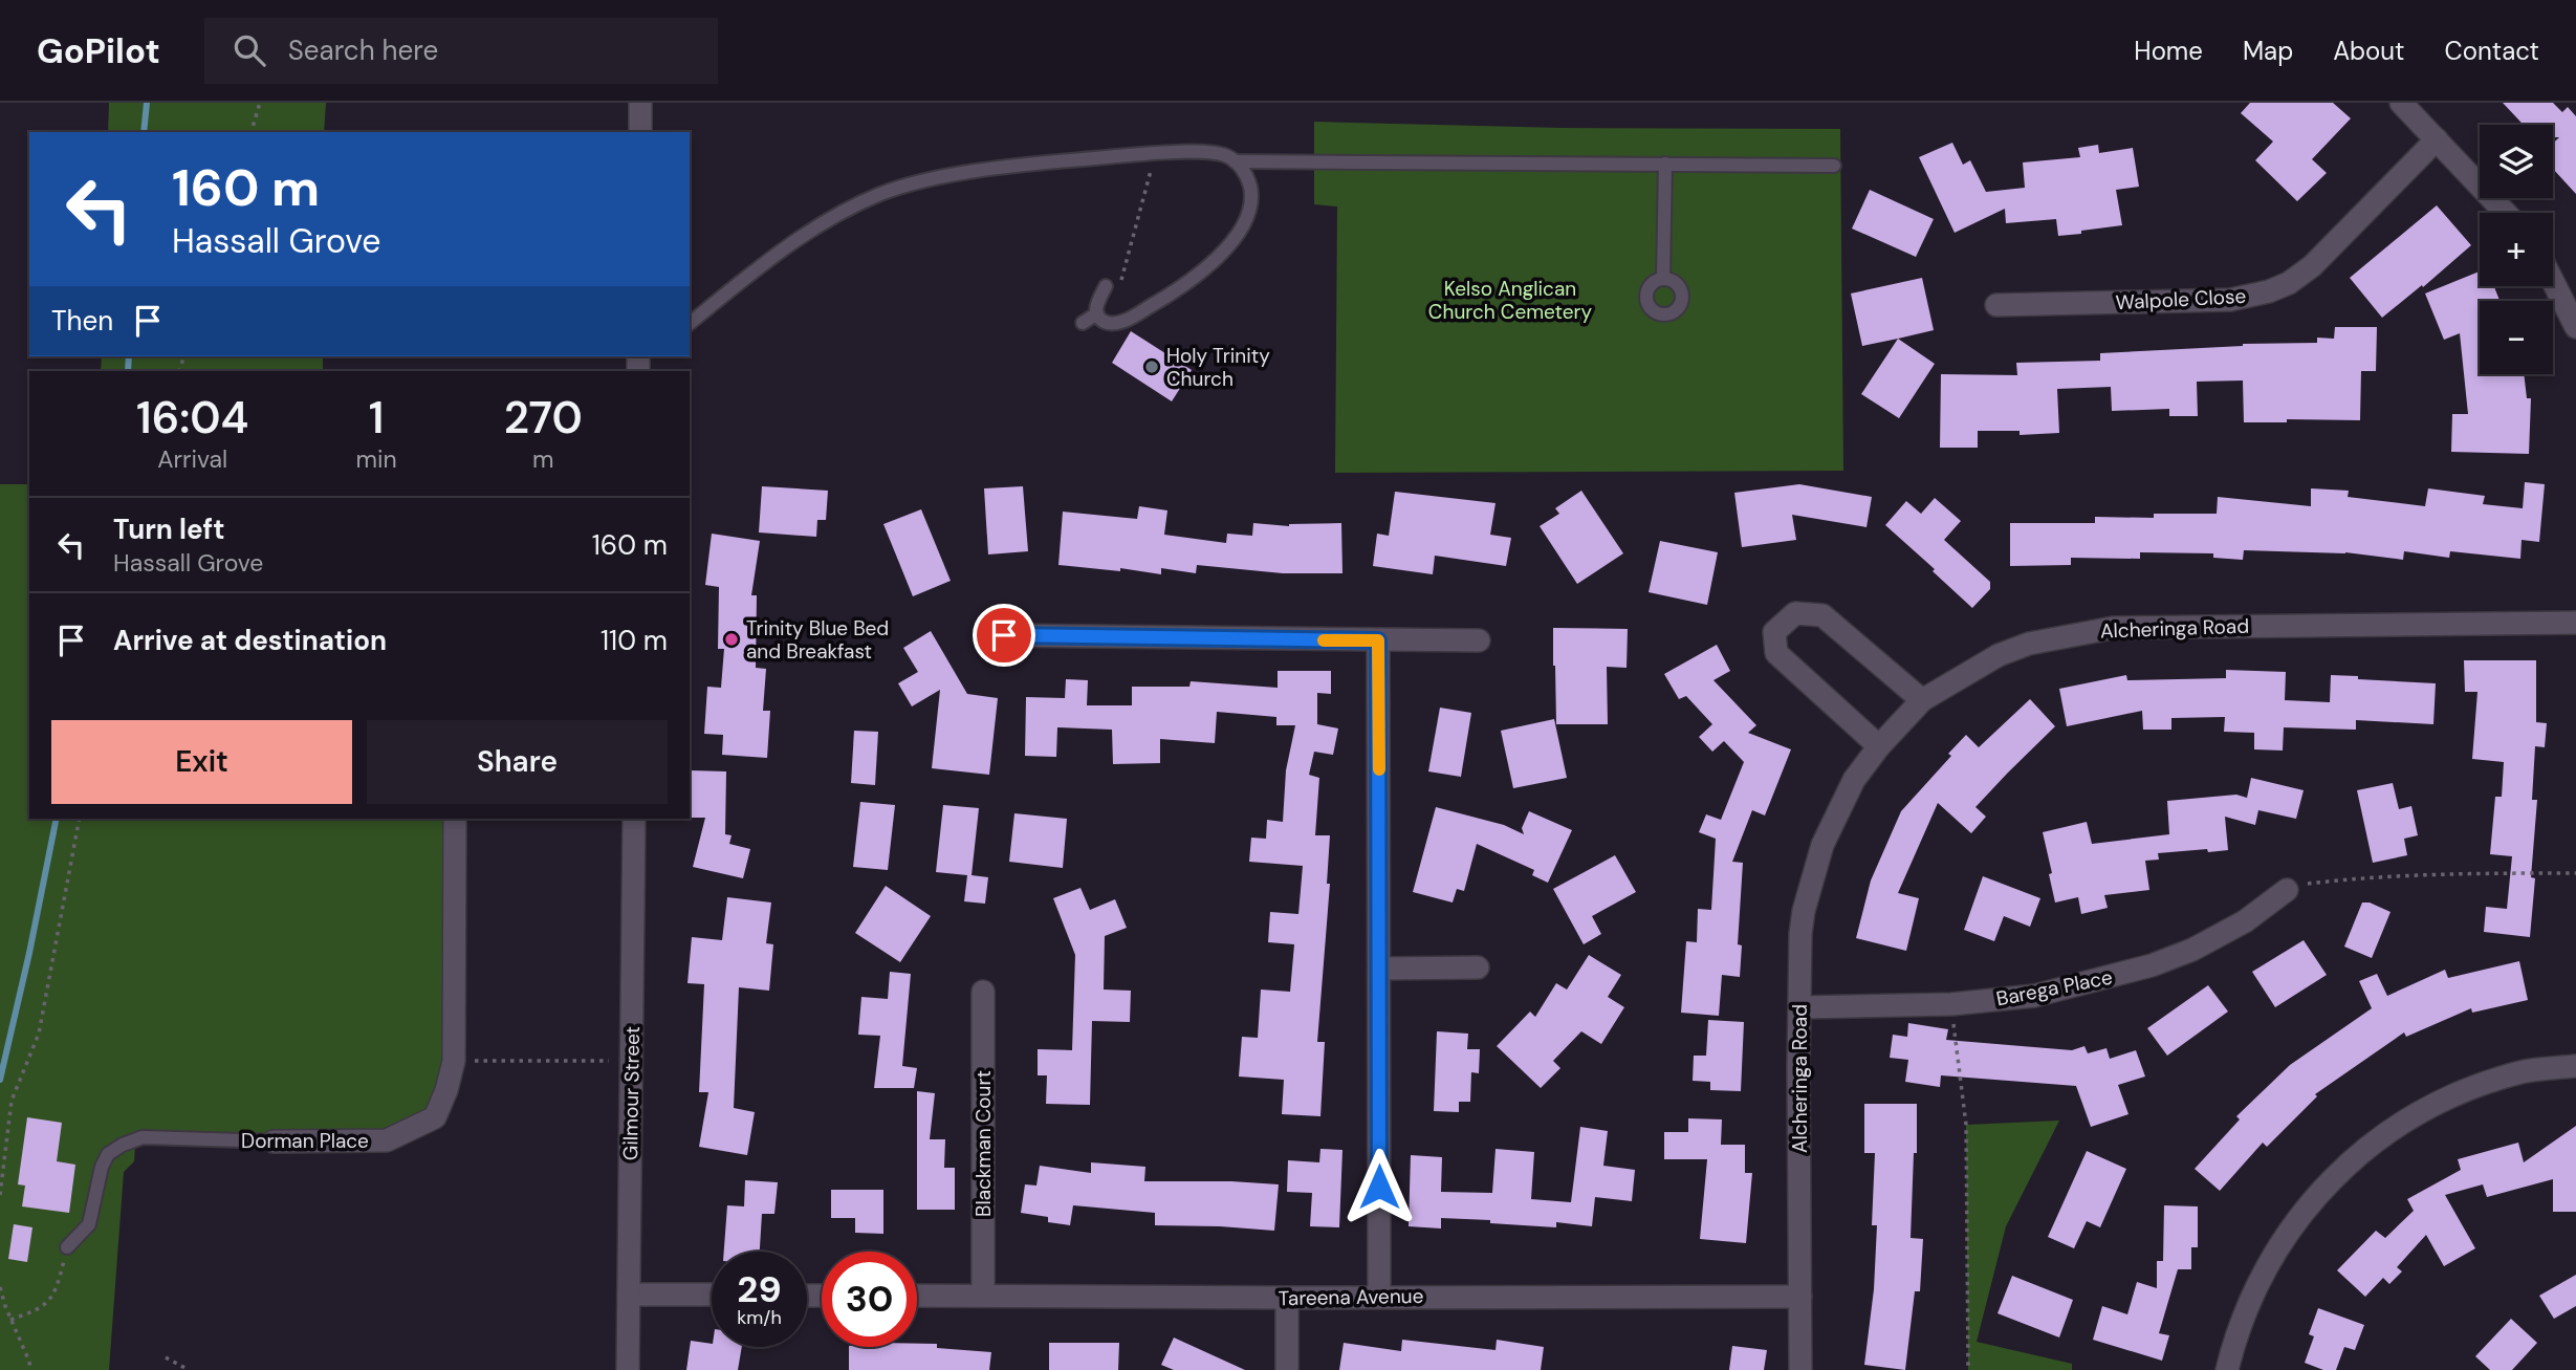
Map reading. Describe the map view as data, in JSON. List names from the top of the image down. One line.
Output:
{"streets":{"street":["Walpole Close","Alcheringa Road","Barega Place","Gilmour Street","Dorman Place","Blackman Court","Tareena Avenue"]},"crossings":[["Alcheringa Road","Barega Place"],["Alcheringa Road","Tareena Avenue"],["Blackman Court","Tareena Avenue"]],"parks":["Kelso Anglican Church Cemetery"],"places":["Holy Trinity Church","Trinity Blue Bed and Breakfast"],"page":{"header":"GoPilot","search":"Search here","nav":["Home","Map","About","Contact"],"map_buttons":["+","−"],"turn":["160 m","Hassall Grove"],"then":"Then","eta":["16:04","Arrival","1","min","270","m"],"list":[{"name":"Turn left","note":"Hassall Grove","value":"160 m"},{"name":"Arrive at destination","value":"110 m"}],"buttons":["Exit","Share"],"speed":"29 km/h","limit":"30"}}
